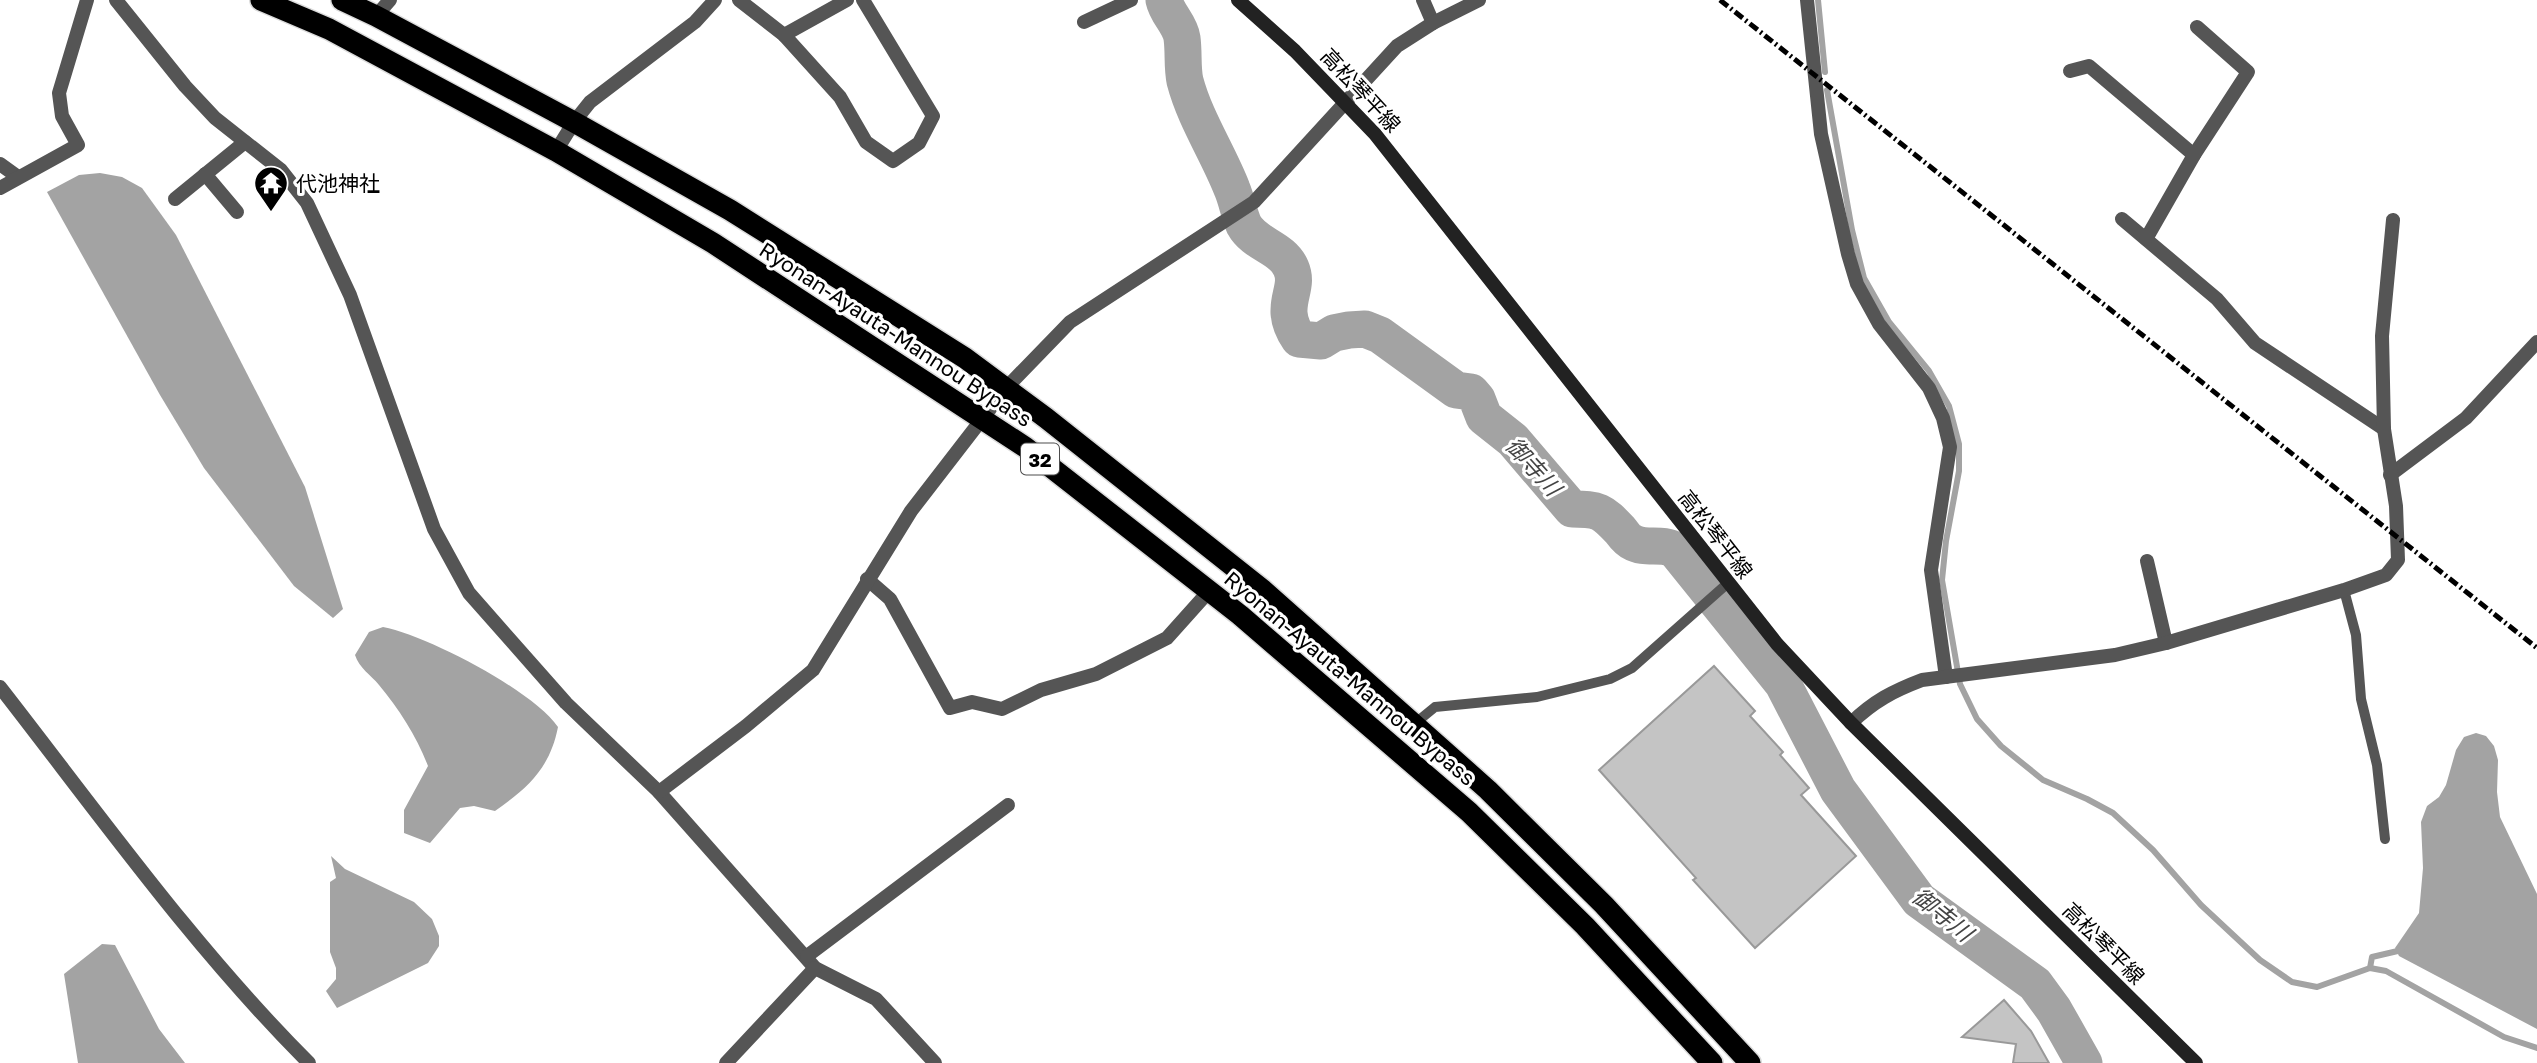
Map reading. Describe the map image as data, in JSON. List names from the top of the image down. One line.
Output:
{"streets":{"highway":["Ryonan-Ayauta-Mannou Bypass","32"],"main road":["高松琴平線"]},"water":["御寺川"],"places":{"temple":["代池神社"]}}
